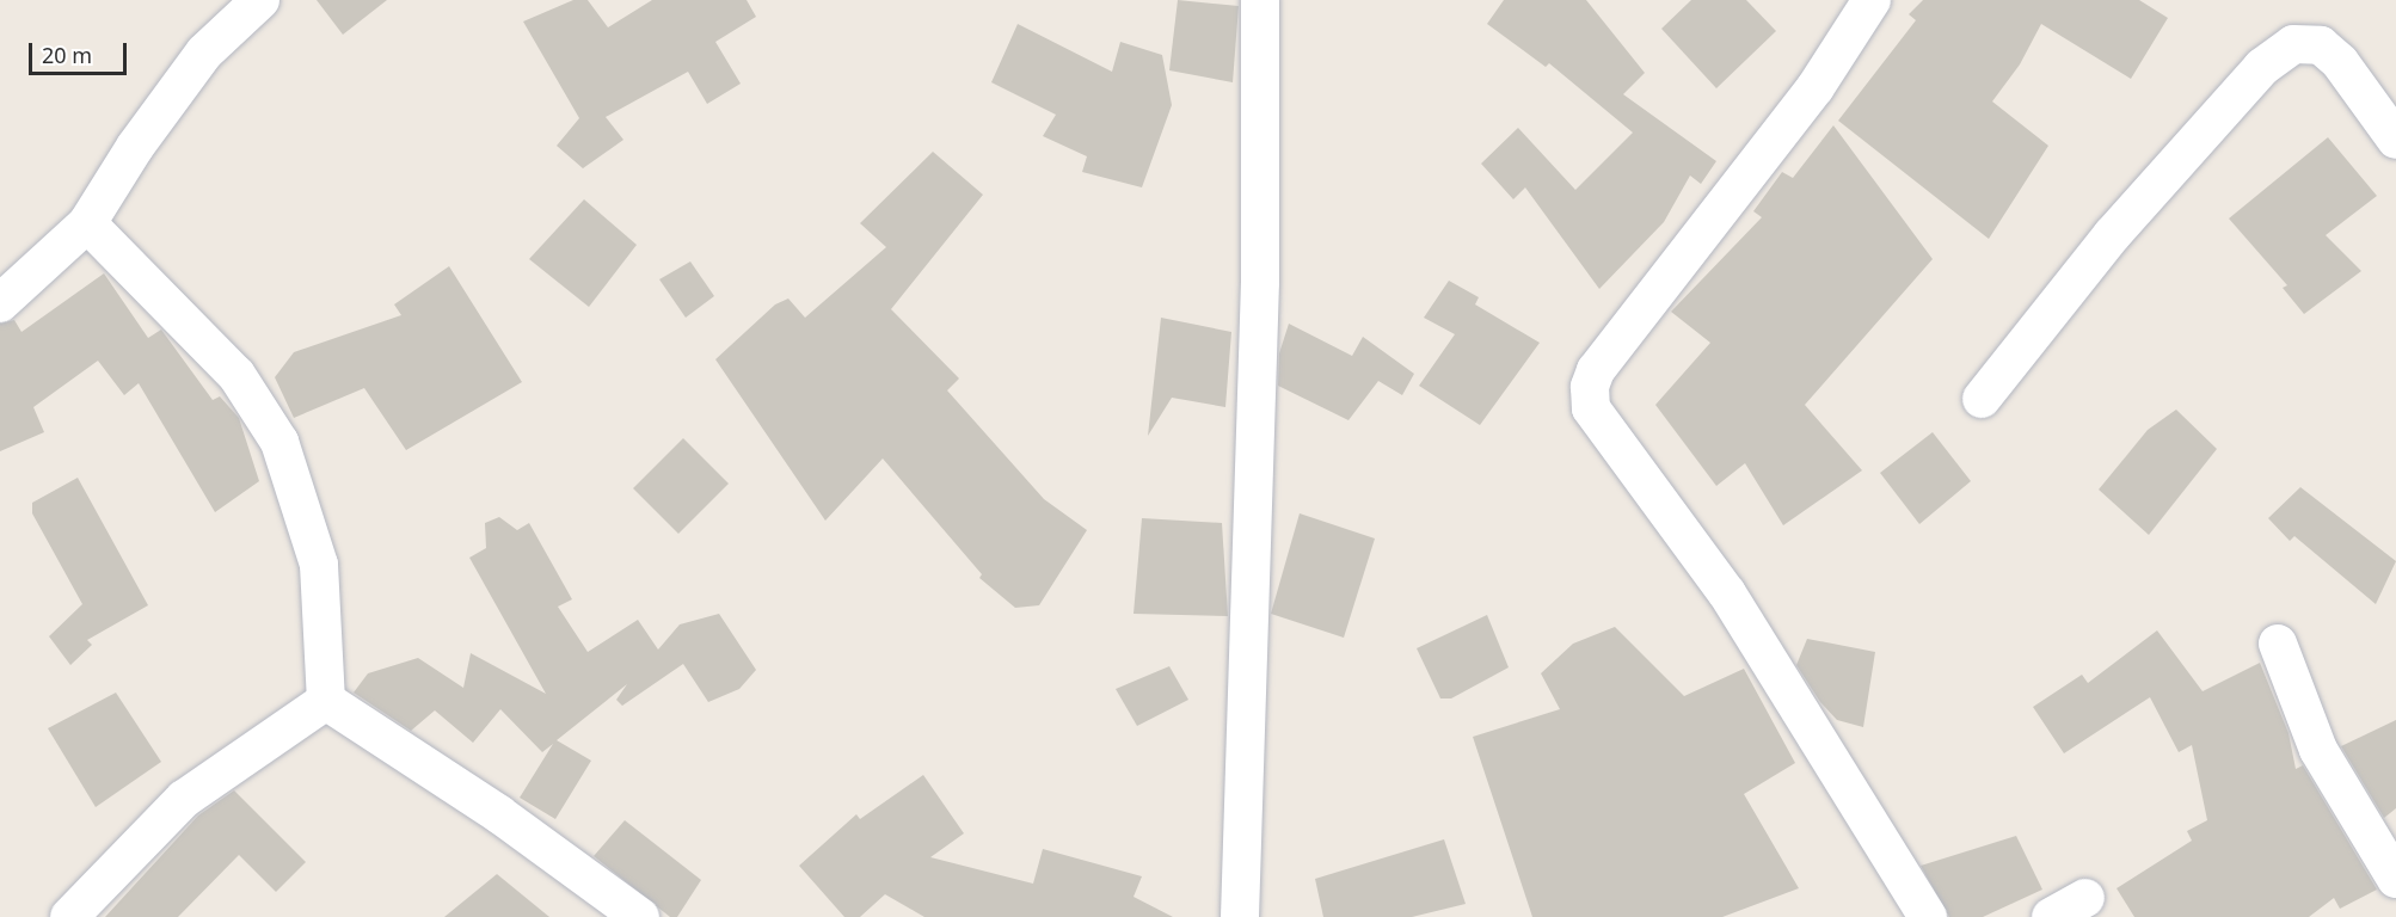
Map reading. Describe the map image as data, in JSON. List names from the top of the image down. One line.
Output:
{"scale_bar":"20 m"}
